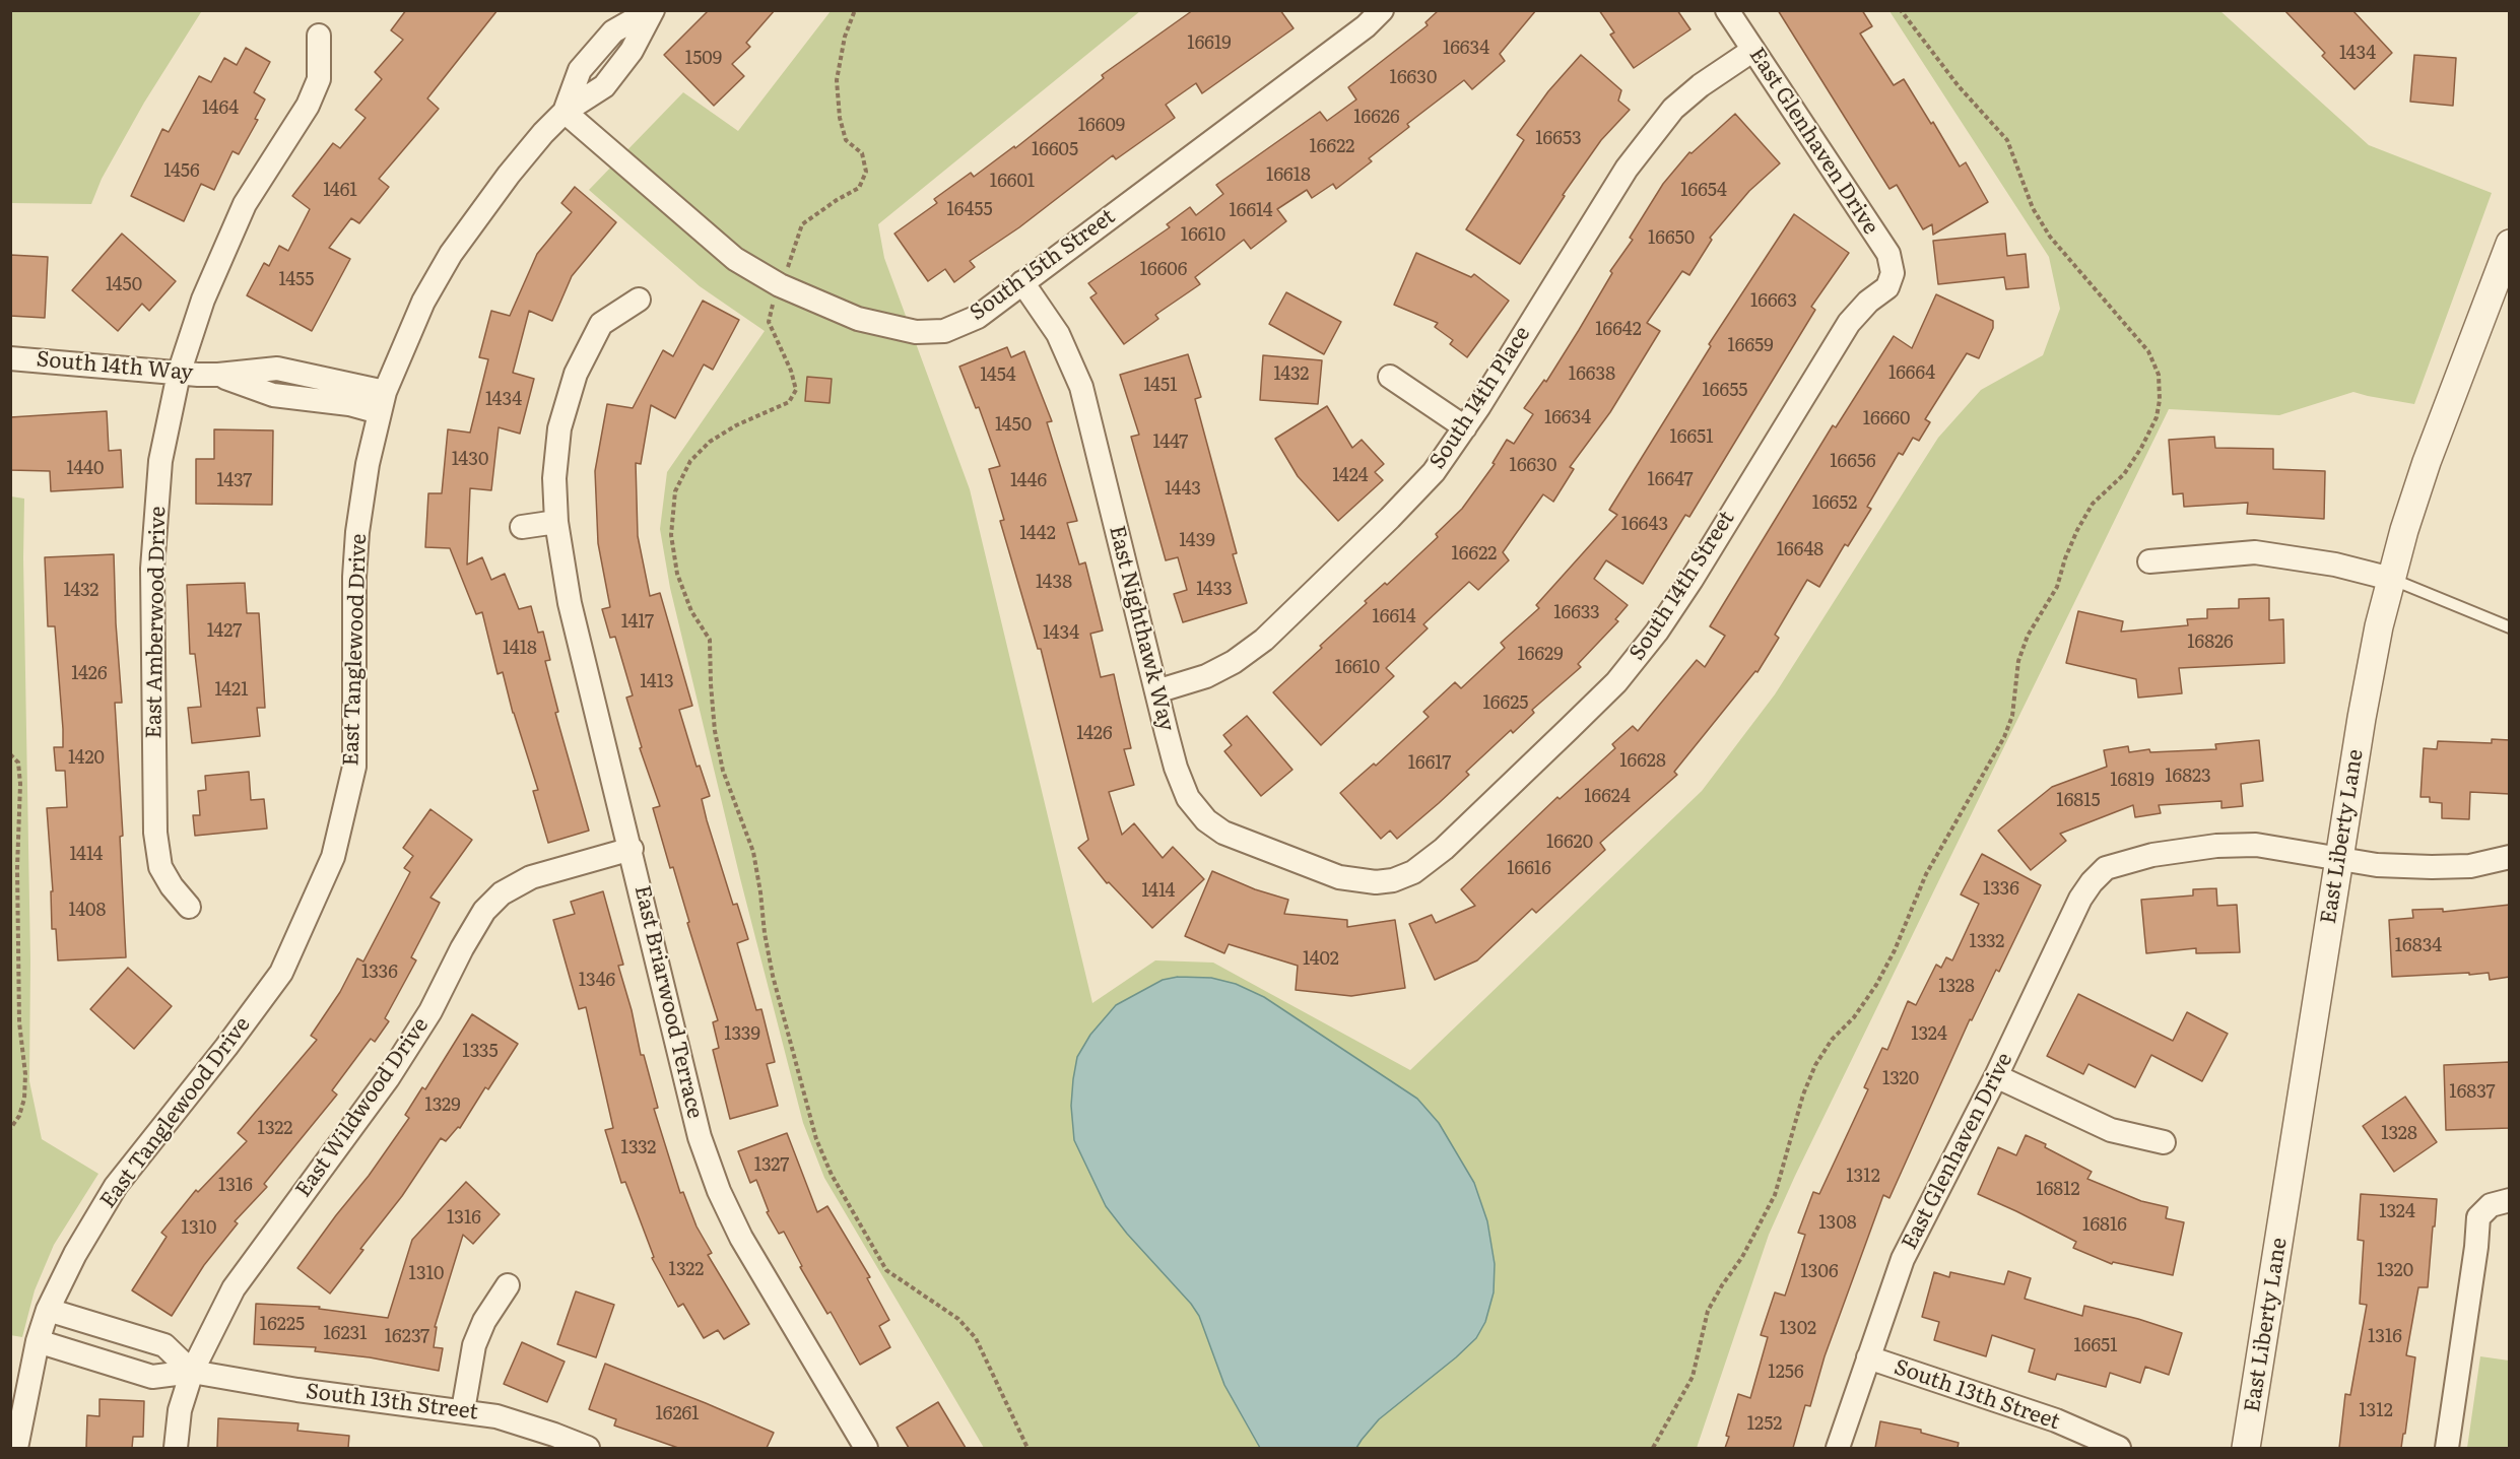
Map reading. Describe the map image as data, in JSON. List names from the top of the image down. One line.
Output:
{"streets":{"street":["East Glenhaven Drive","South 15th Street","South 14th Way","South 14th Place","South 14th Street","East Amberwood Drive","East Nighthawk Way","East Tanglewood Drive","East Liberty Lane","East Briarwood Terrace","East Wildwood Drive","South 13th Street"]},"crossings":[["East Glenhaven Drive","South 14th Place"],["East Glenhaven Drive","South 14th Street"],["East Glenhaven Drive","East Liberty Lane"],["East Glenhaven Drive","South 13th Street"],["South 15th Street","East Nighthawk Way"],["South 15th Street","East Tanglewood Drive"],["South 14th Way","East Amberwood Drive"],["South 14th Way","East Tanglewood Drive"],["South 14th Place","East Nighthawk Way"],["South 14th Street","East Nighthawk Way"],["East Tanglewood Drive","South 13th Street"],["East Briarwood Terrace","East Wildwood Drive"],["East Wildwood Drive","South 13th Street"]],"house_numbers":["16619","16634","1434","1509","16630","1464","16626","16609","16653","16622","16605","1456","16618","16601","1461","16654","16455","16614","16610","16650","16606","1455","1450","16663","16642","16659","16664","1432","16638","1454","1451","16655","1434","16634","16660","1450","16651","1447","1430","16656","16630","1440","1424","16647","1437","1446","1443","16652","16643","1442","1439","16648","16622","1438","1433","1432","16633","16614","1417","1427","1434","16826","1418","16629","16610","1426","1413","1421","16625","1426","1420","16628","16617","16823","16819","16624","16815","16620","1414","16616","1336","1414","1408","1332","16834","1402","1336","1346","1328","1339","1324","1335","1320","16837","1329","1322","1328","1332","1327","1312","1316","16812","1324","1316","1308","16816","1310","1322","1320","1306","1310","16225","1302","16231","16237","1316","16651","1256","1312","16261","1252"]}
